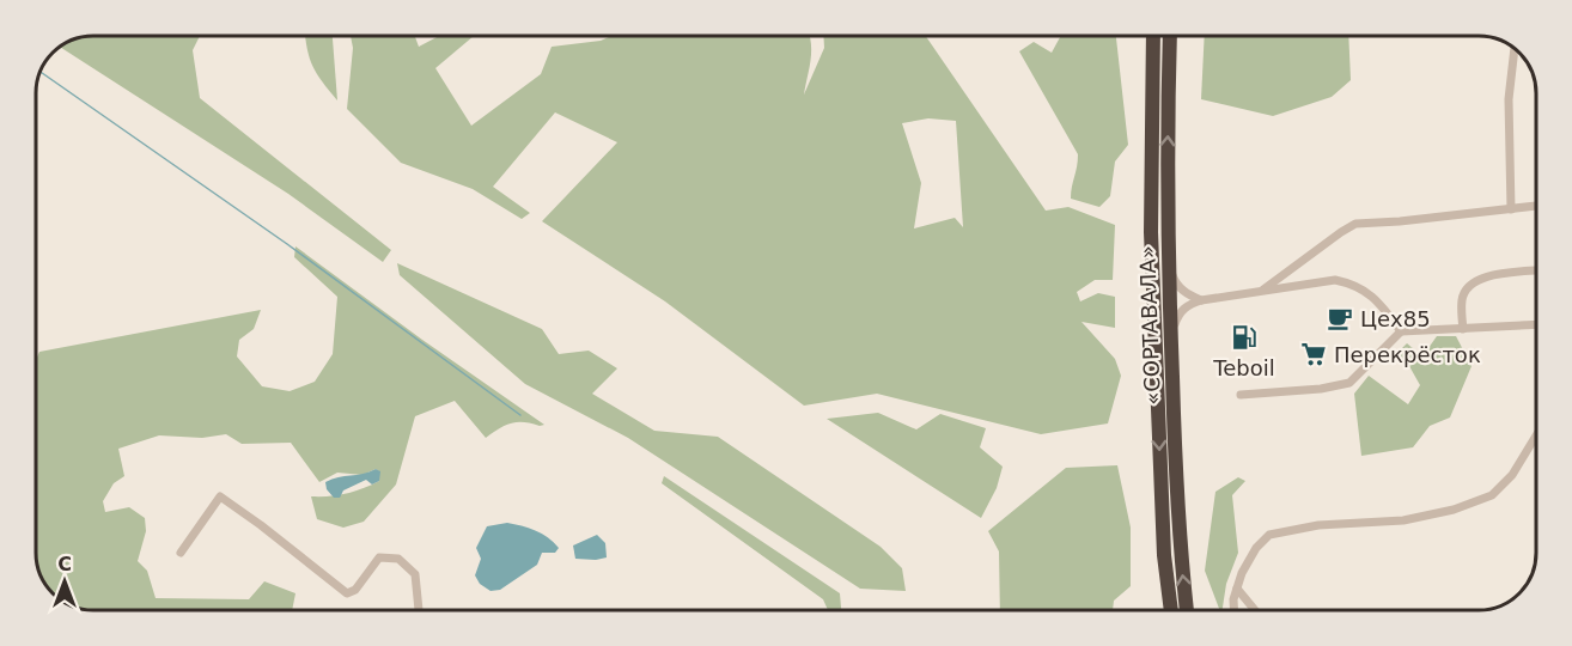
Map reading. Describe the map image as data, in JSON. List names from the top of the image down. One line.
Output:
{"streets":{"highway":["«СОРТАВАЛА»"]},"places":{"cafe":["Цех85"],"fuel station":["Teboil"],"supermarket":["Перекрёсток"]},"north":"top"}
